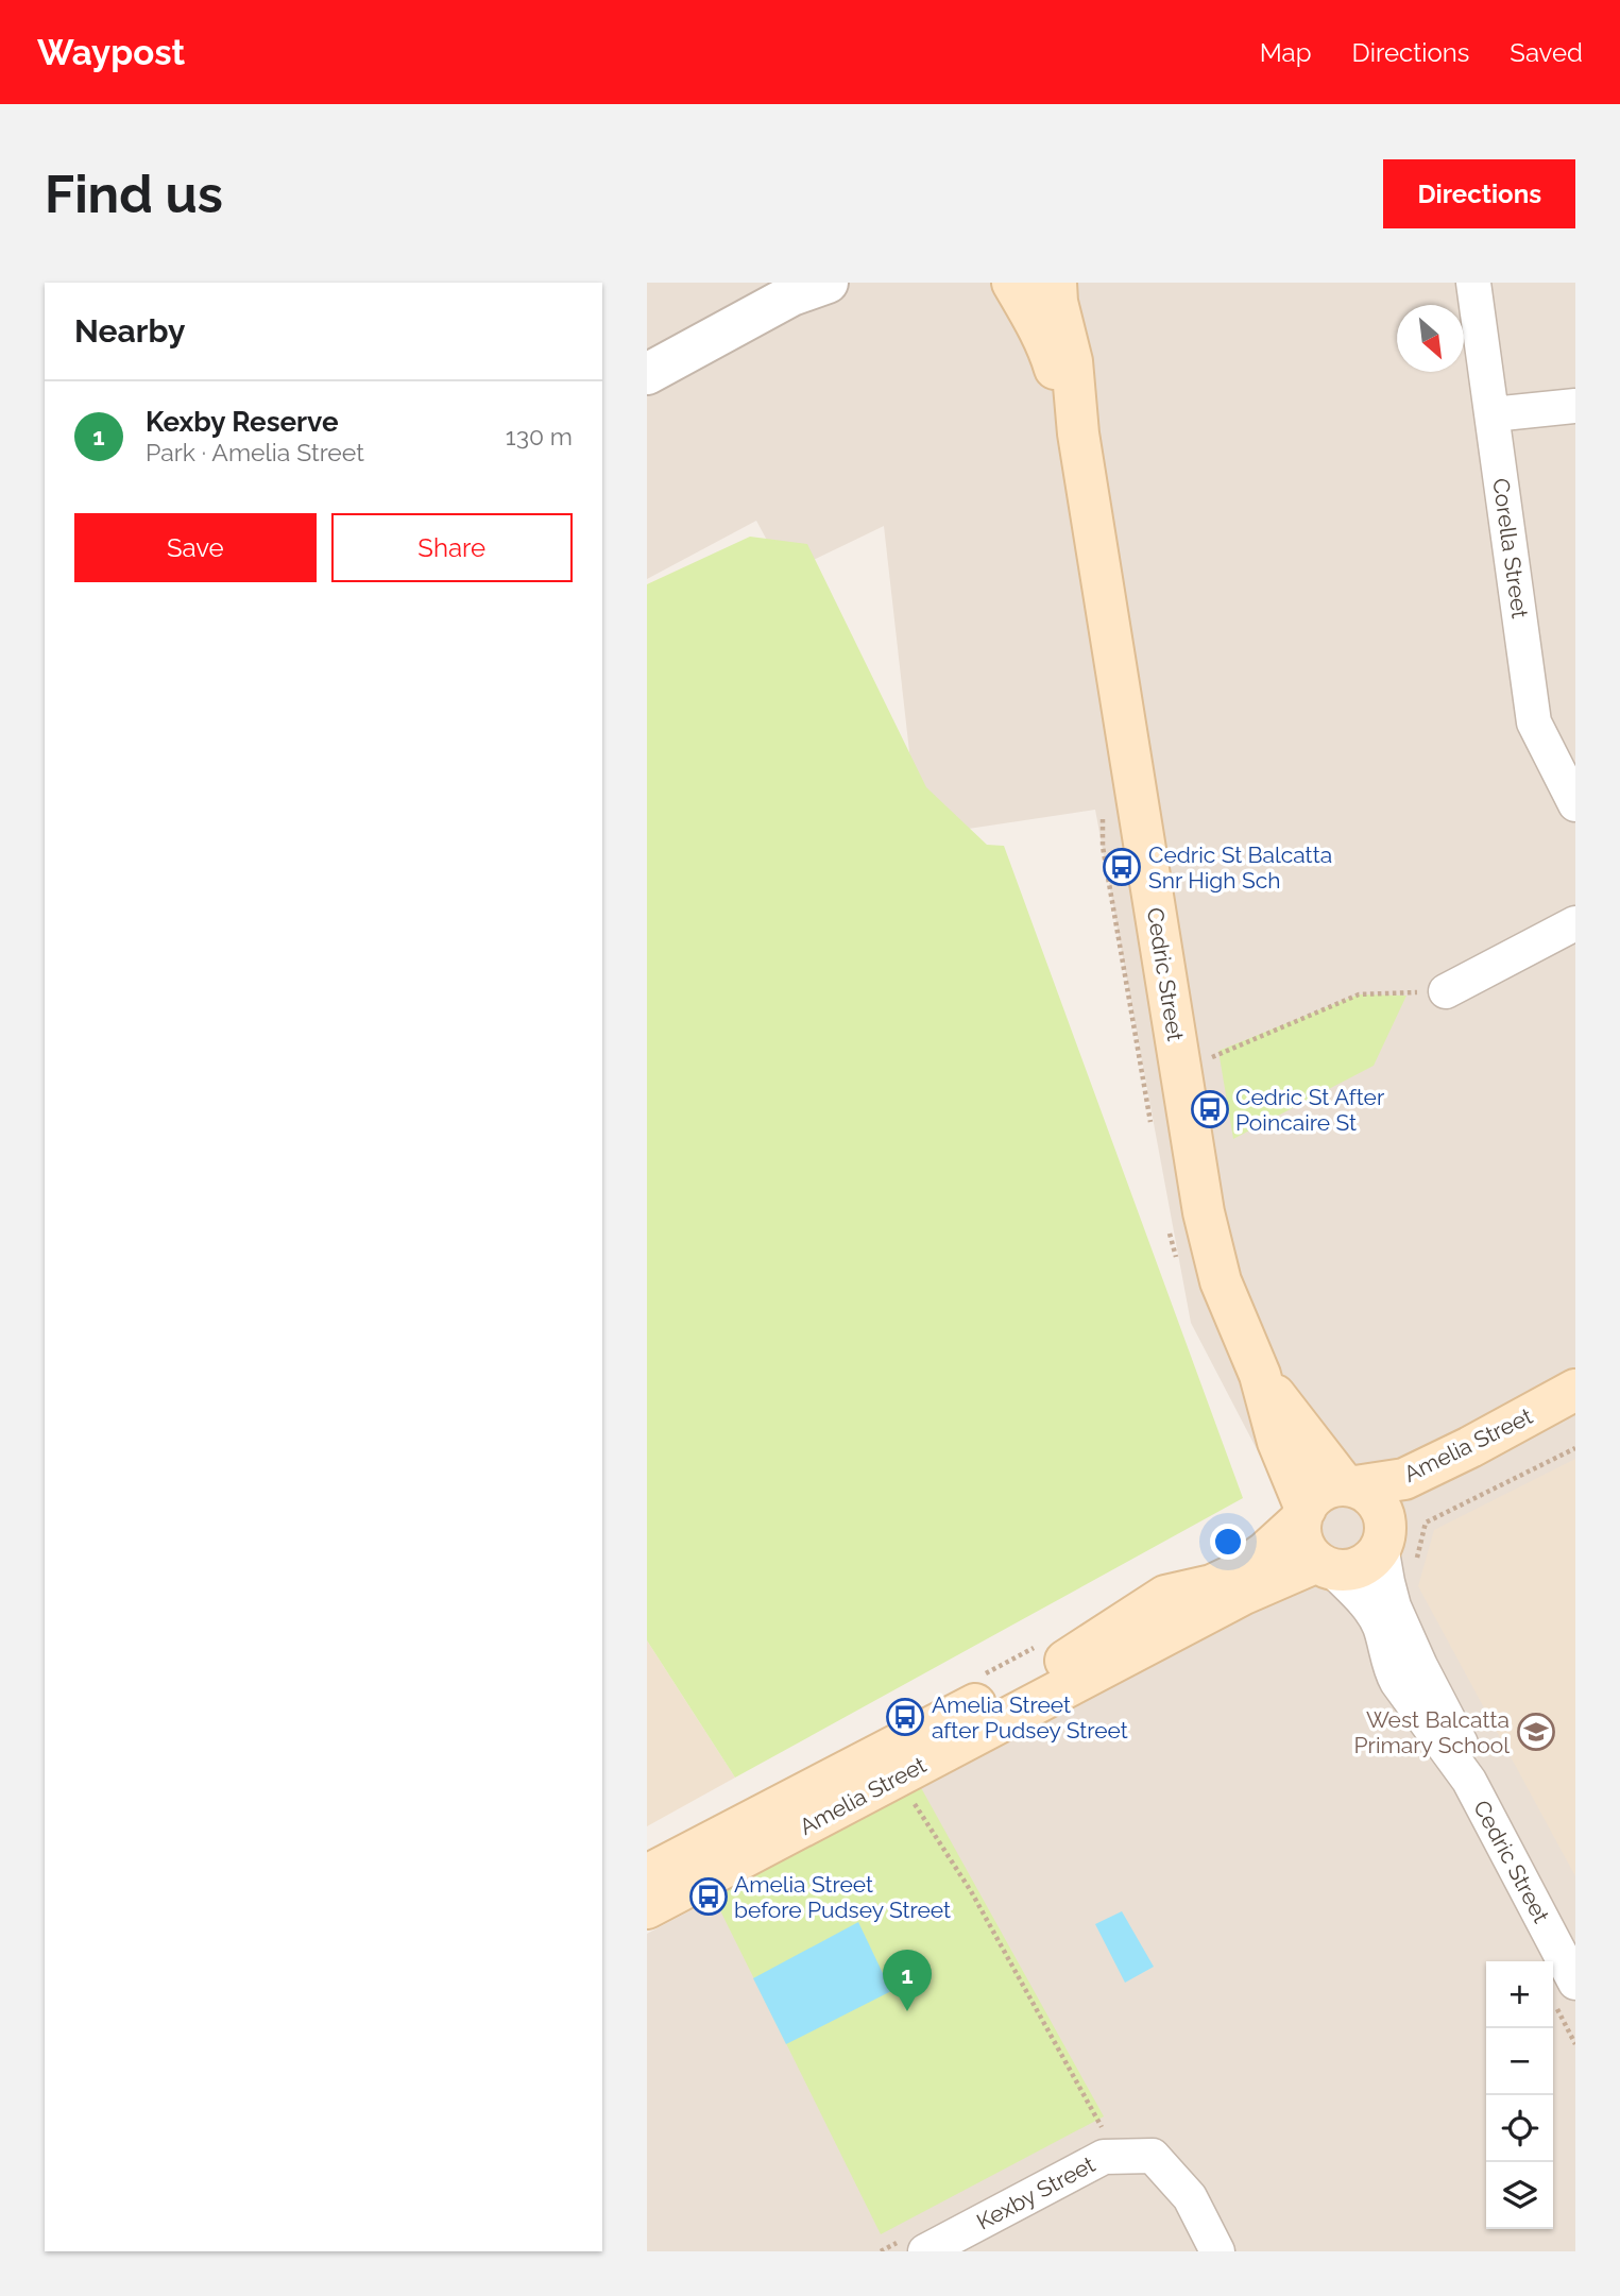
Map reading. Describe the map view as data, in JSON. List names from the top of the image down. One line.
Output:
{"streets":{"main road":["Cedric Street","Amelia Street"],"street":["Corella Street","Kexby Street"]},"crossings":[["Cedric Street","Amelia Street"]],"places":{"bus stop":["Cedric St Balcatta Snr High Sch","Cedric St After Poincaire St","Amelia Street after Pudsey Street","Amelia Street before Pudsey Street"],"school or university":["West Balcatta Primary School"]},"north":"bottom right","page":{"header":"Waypost","nav":["Map","Directions","Saved"],"buttons":["Directions",["Save","Share"]],"title":"Find us","heading":"Nearby","list":[{"mark":"1","name":"Kexby Reserve","note":"Park · Amelia Street","value":"130 m"}],"pins":"1","map_buttons":["+","−"]}}
